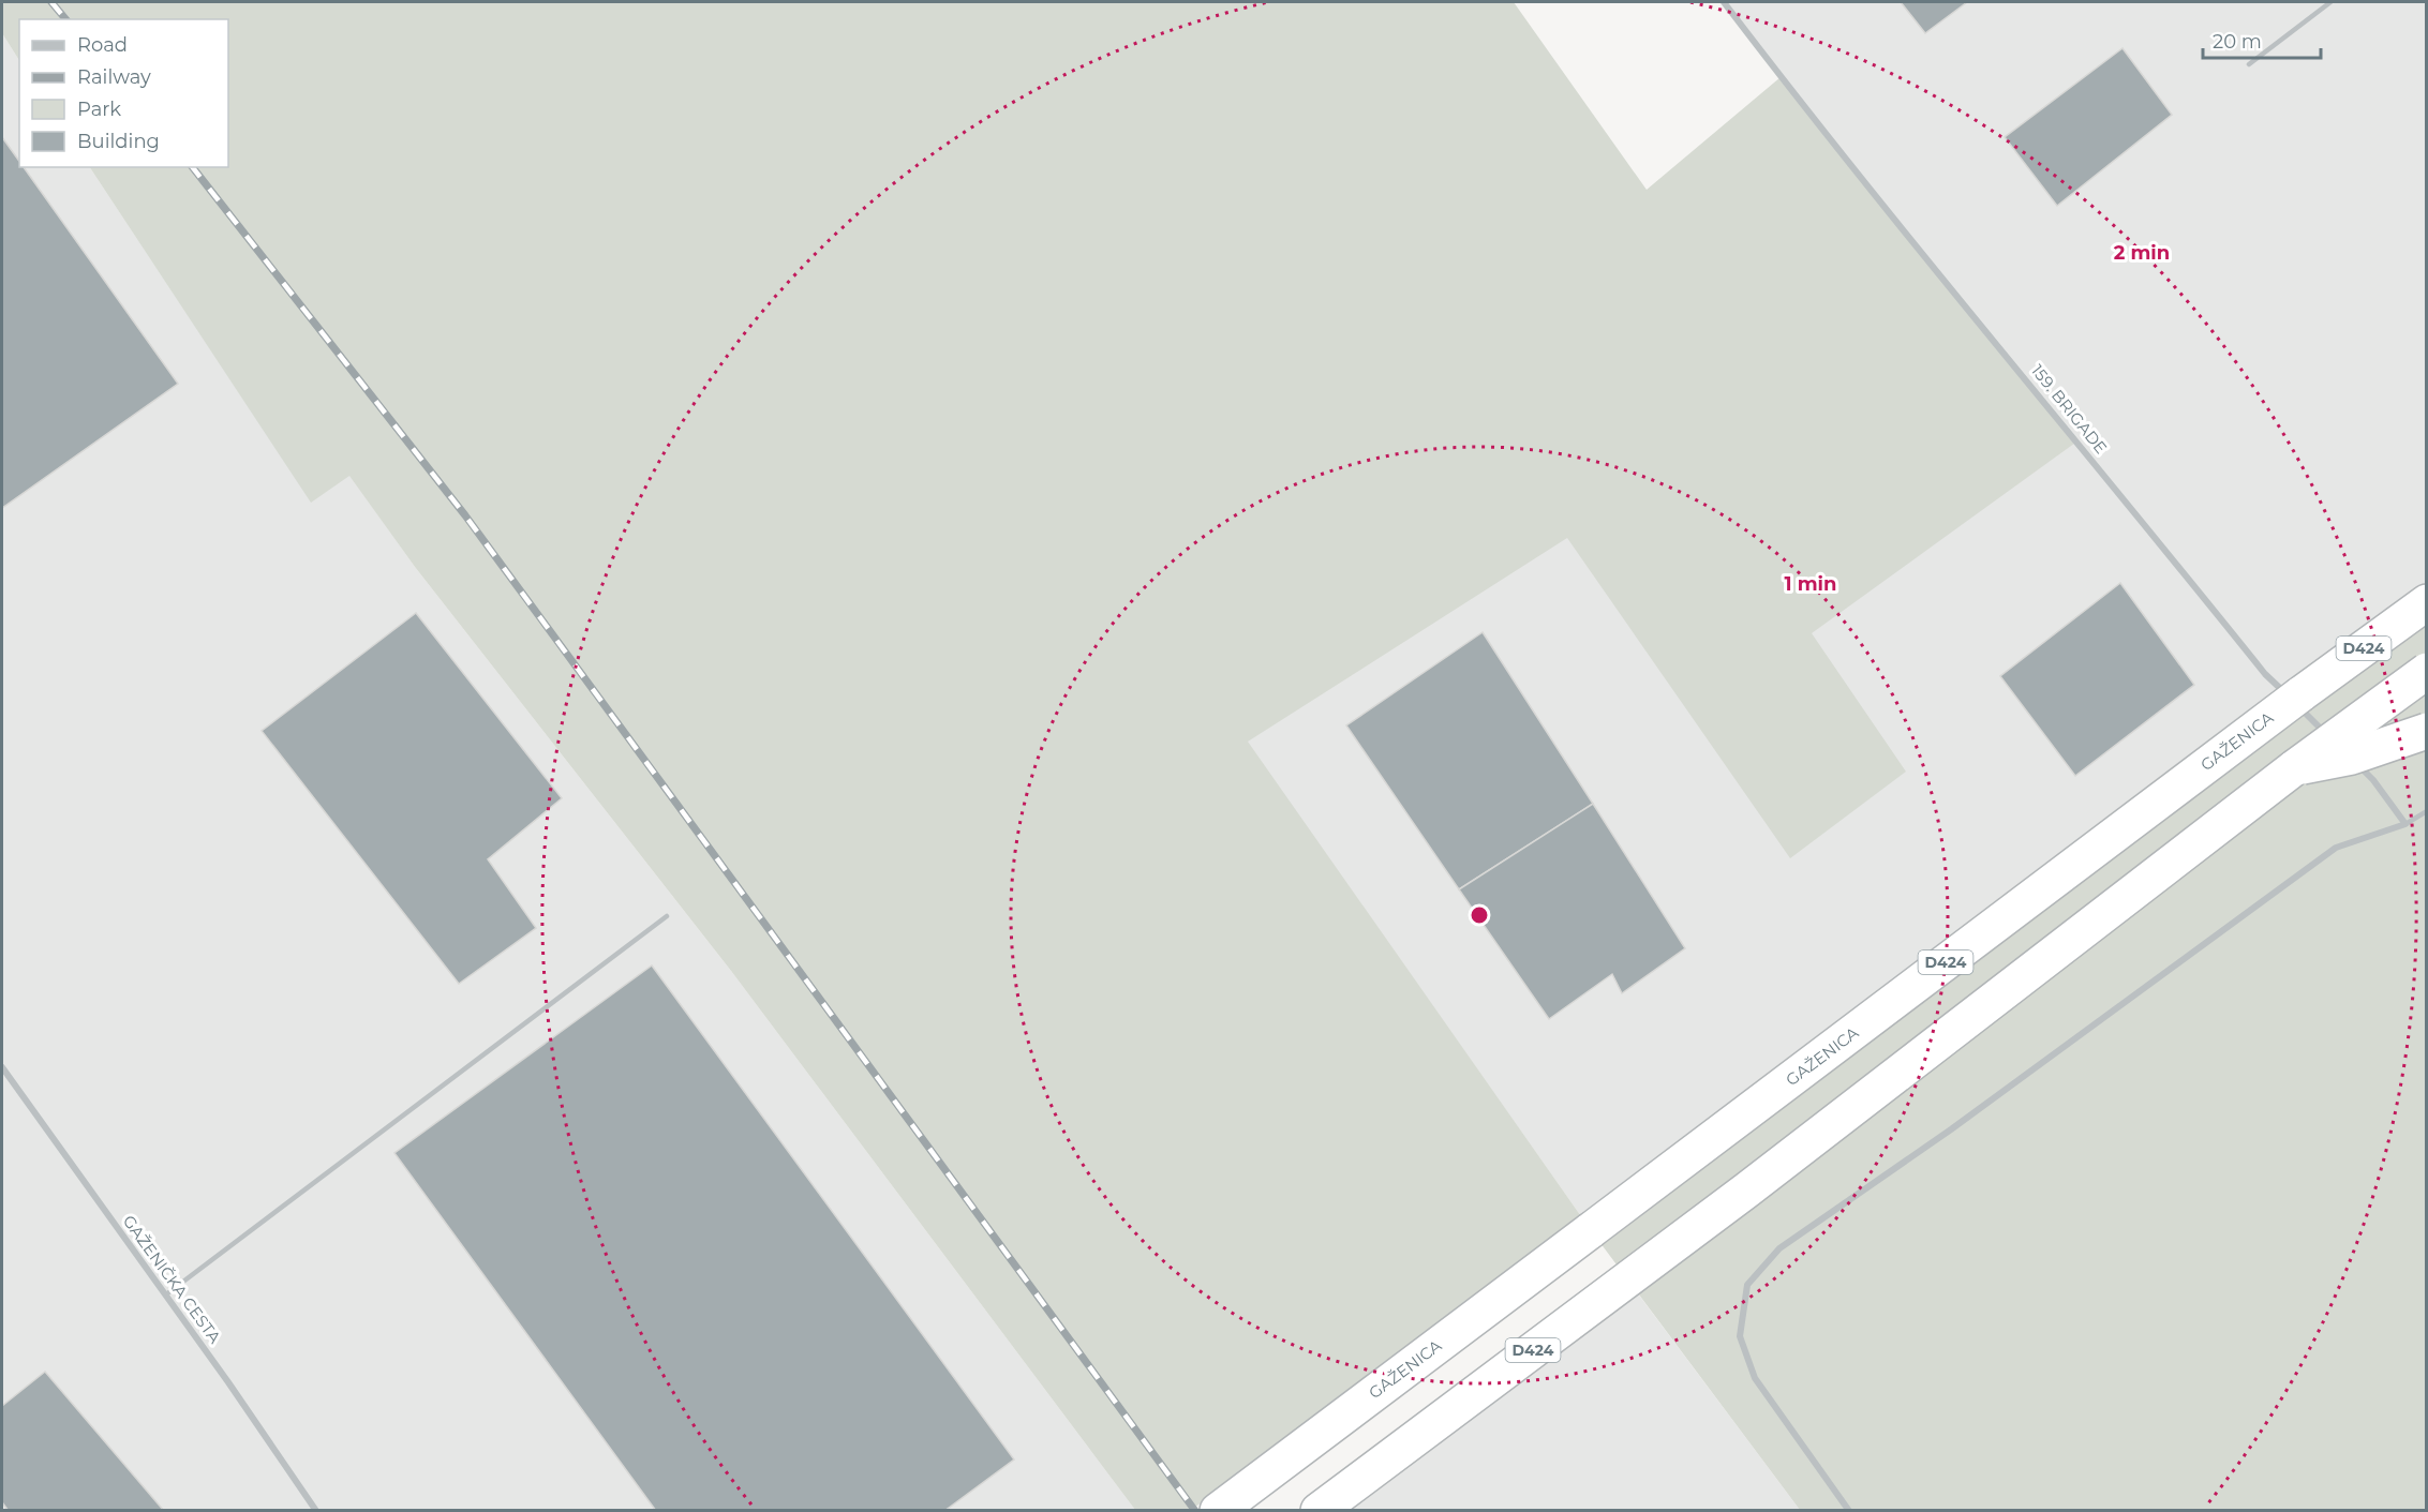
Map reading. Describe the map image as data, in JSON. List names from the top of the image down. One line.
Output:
{"streets":{"highway":["D424","GAŽENICA"],"street":["159. BRIGADE","GAŽENIČKA CESTA"]},"legend":["Road","Railway","Park","Building"],"scale_bar":"20 m","rings":["2 min","1 min"]}
